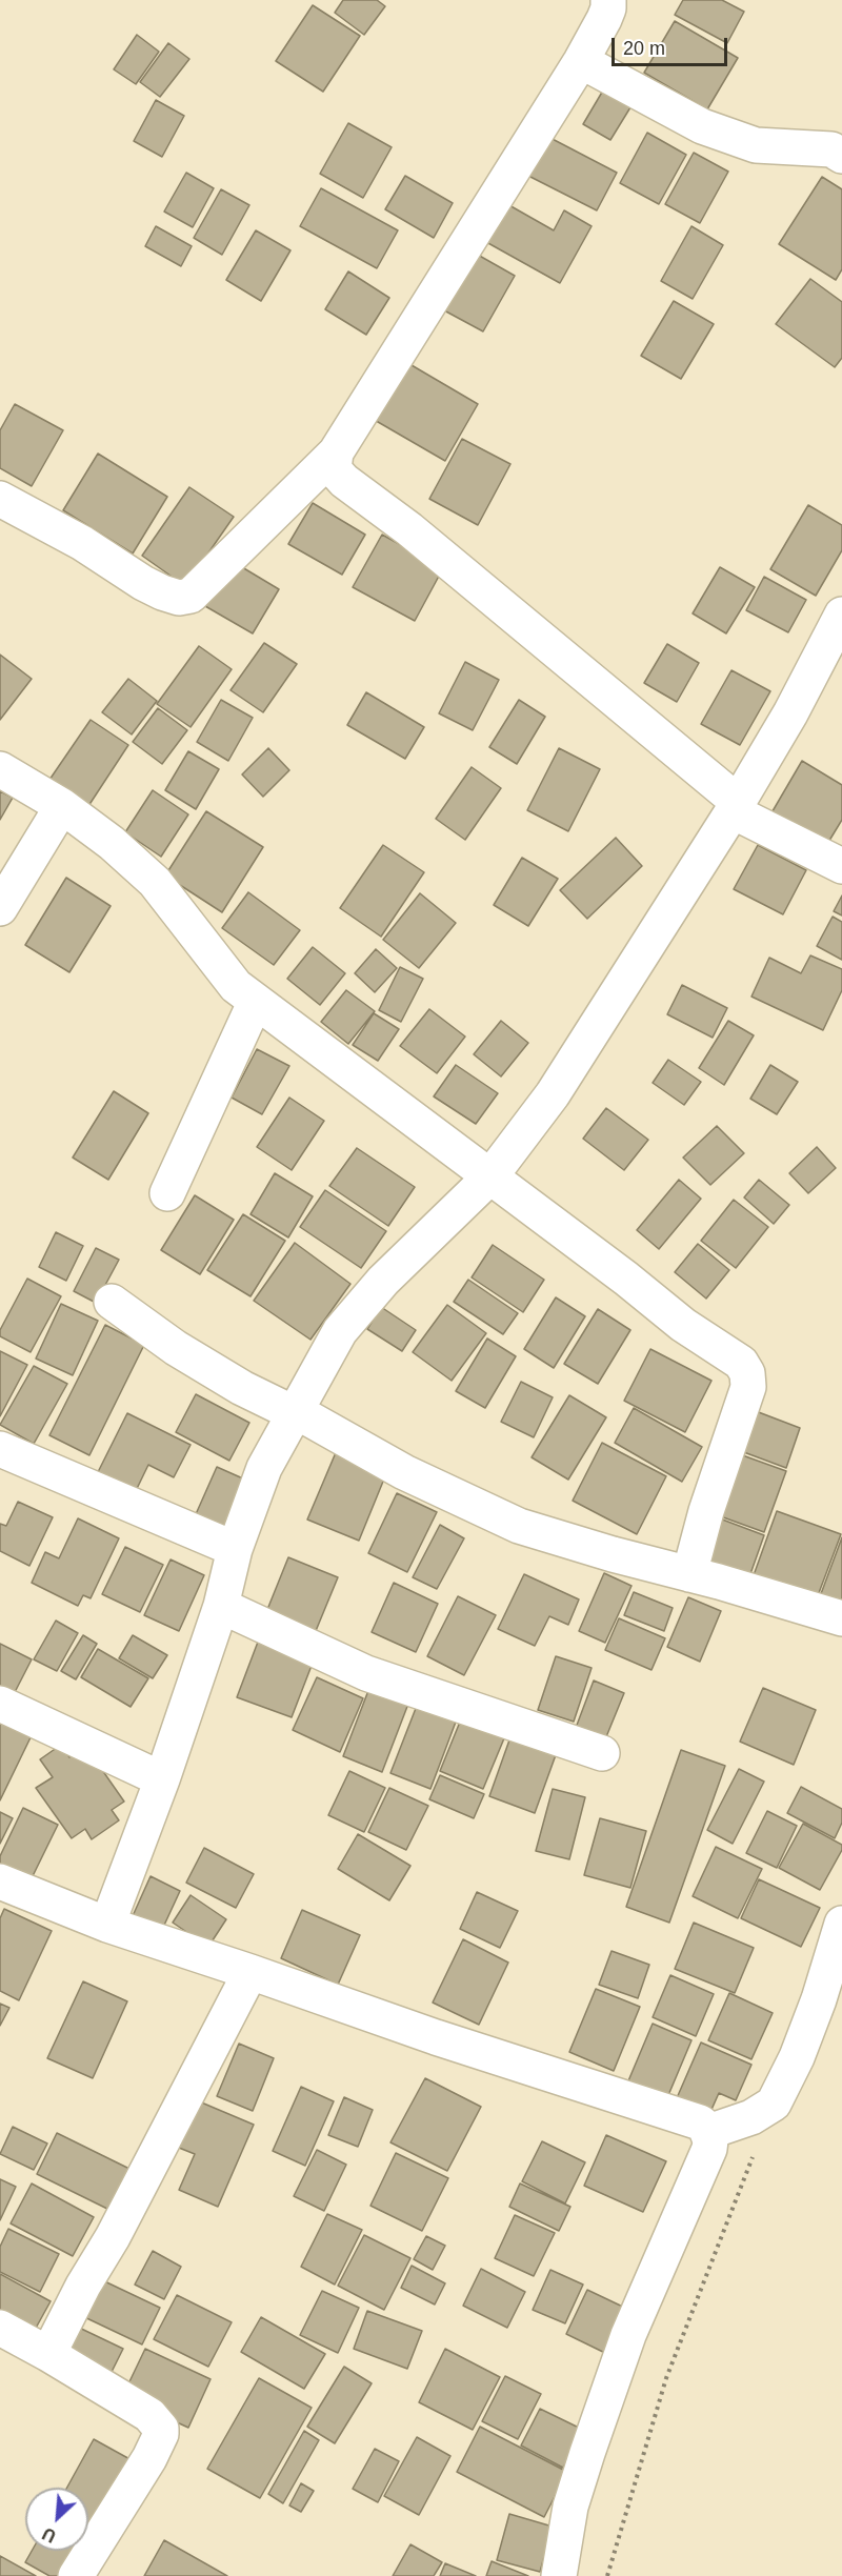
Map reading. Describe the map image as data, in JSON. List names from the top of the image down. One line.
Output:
{"scale_bar":"20 m","north":"bottom left"}
